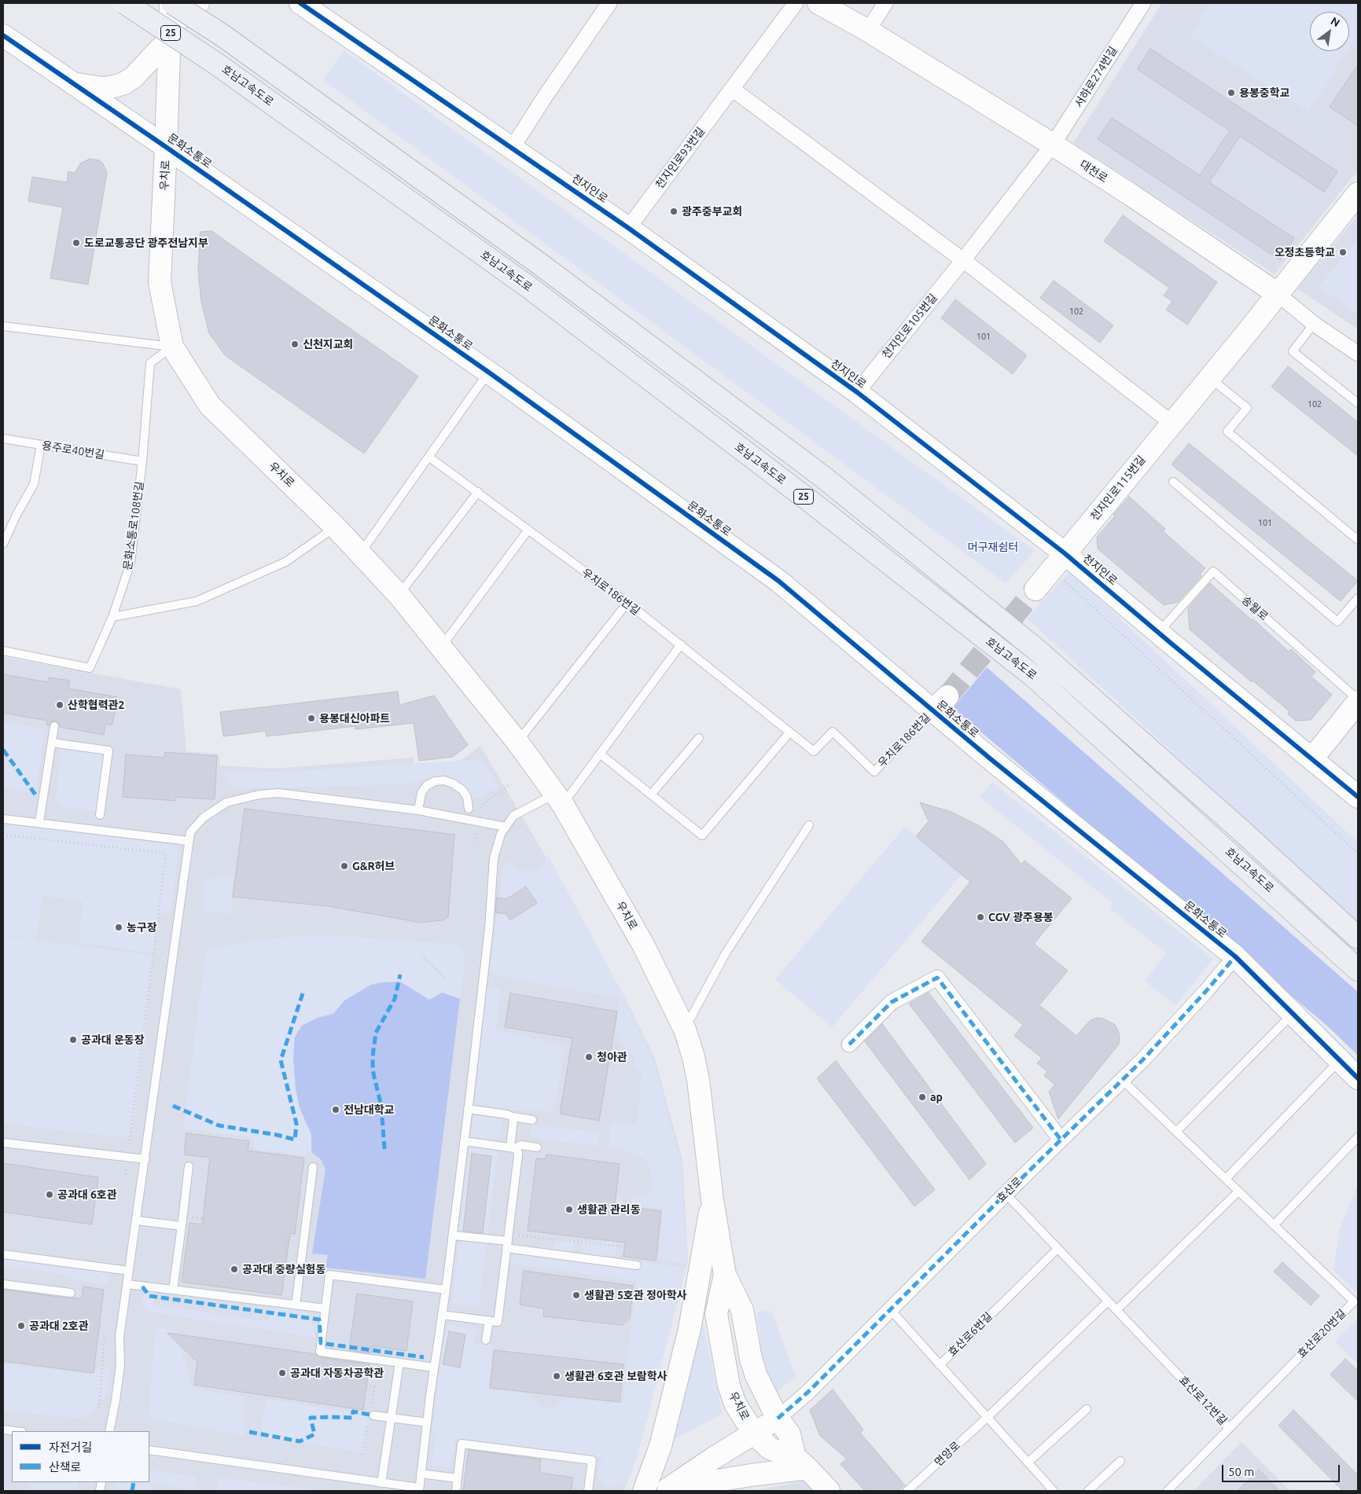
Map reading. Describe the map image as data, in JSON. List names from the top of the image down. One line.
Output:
{"streets":{"highway":["25","호남고속도로"],"street":["서하로274번길","문화소통로","천지인로93번길","대천로","우치로","천지인로","천지인로105번길","천지인로115번길","송월로","효산로"],"lane":["용주로40번길","문화소통로108번길","우치로186번길","효산로20번길","효산로6번길","효산로12번길","면앙로"]},"crossings":[["서하로274번길","대천로"],["서하로274번길","천지인로105번길"],["호남고속도로","우치로"],["문화소통로","우치로"],["문화소통로","우치로186번길"],["문화소통로","효산로"],["천지인로93번길","천지인로"],["대천로","천지인로105번길"],["대천로","천지인로115번길"],["우치로","문화소통로108번길"],["우치로","효산로"],["천지인로","천지인로105번길"],["천지인로","천지인로115번길"],["천지인로","송월로"],["용주로40번길","문화소통로108번길"],["효산로","효산로20번길"],["효산로","효산로6번길"],["효산로","효산로12번길"],["효산로20번길","효산로12번길"],["효산로6번길","효산로12번길"],["효산로6번길","면앙로"]],"parks":["머구재쉼터"],"places":["용봉중학교","광주중부교회","도로교통공단 광주전남지부","오정초등학교","신천지교회","산학협력관2","용봉대신아파트","G&R허브","CGV 광주용봉","농구장","공과대 운동장","청아관","ap","전남대학교","공과대 6호관","생활관 관리동","공과대 중량실험동","생활관 5호관 정아학사","공과대 2호관","공과대 자동차공학관","생활관 6호관 보람학사"],"house_numbers":["102","101","102","101"],"legend":["자전거길","산책로"],"scale_bar":"50 m","north":"top right"}
